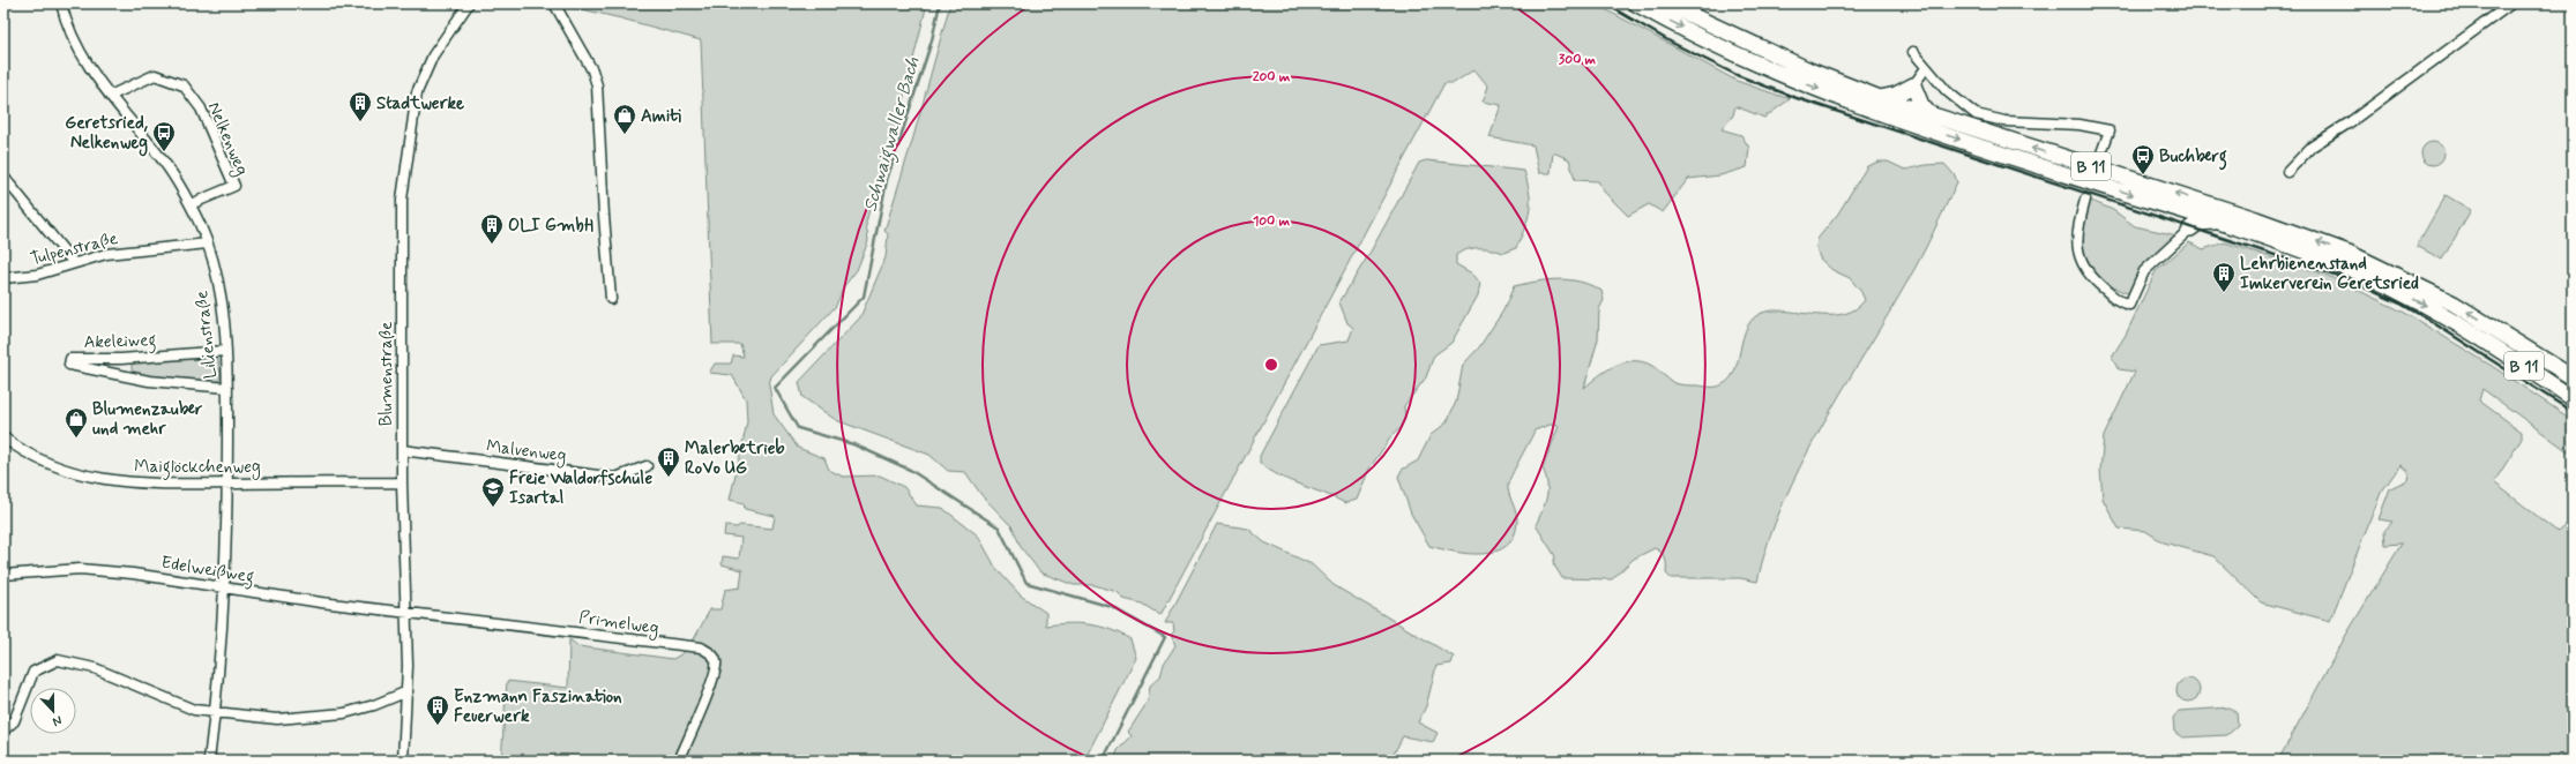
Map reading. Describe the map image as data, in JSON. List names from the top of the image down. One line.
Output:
{"streets":{"main road":["B 11"],"street":["Nelkenweg","Tulpenstraße","Lilienstraße","Akeleiweg","Blumenstraße","Malvenweg","Maiglöckchenweg","Edelweißweg","Primelweg"]},"crossings":[["Nelkenweg","Lilienstraße"],["Tulpenstraße","Lilienstraße"],["Lilienstraße","Akeleiweg"],["Lilienstraße","Maiglöckchenweg"],["Lilienstraße","Edelweißweg"],["Blumenstraße","Malvenweg"],["Blumenstraße","Maiglöckchenweg"],["Blumenstraße","Edelweißweg"],["Blumenstraße","Primelweg"],["Edelweißweg","Primelweg"]],"water":["Schwaigwaller Bach"],"places":{"building":["Stadtwerke","OLI GmbH","Lehrbienenstand Imkerverein Geretsried","Malerbetrieb RoVo UG","Enzmann Faszination Feuerwerk"],"shop":["Amiti","Blumenzauber und mehr"],"bus stop":["Geretsried, Nelkenweg","Buchberg"],"school or university":["Freie Waldorfschule Isartal"]},"north":"bottom","rings":["300 m","200 m","100 m"]}
